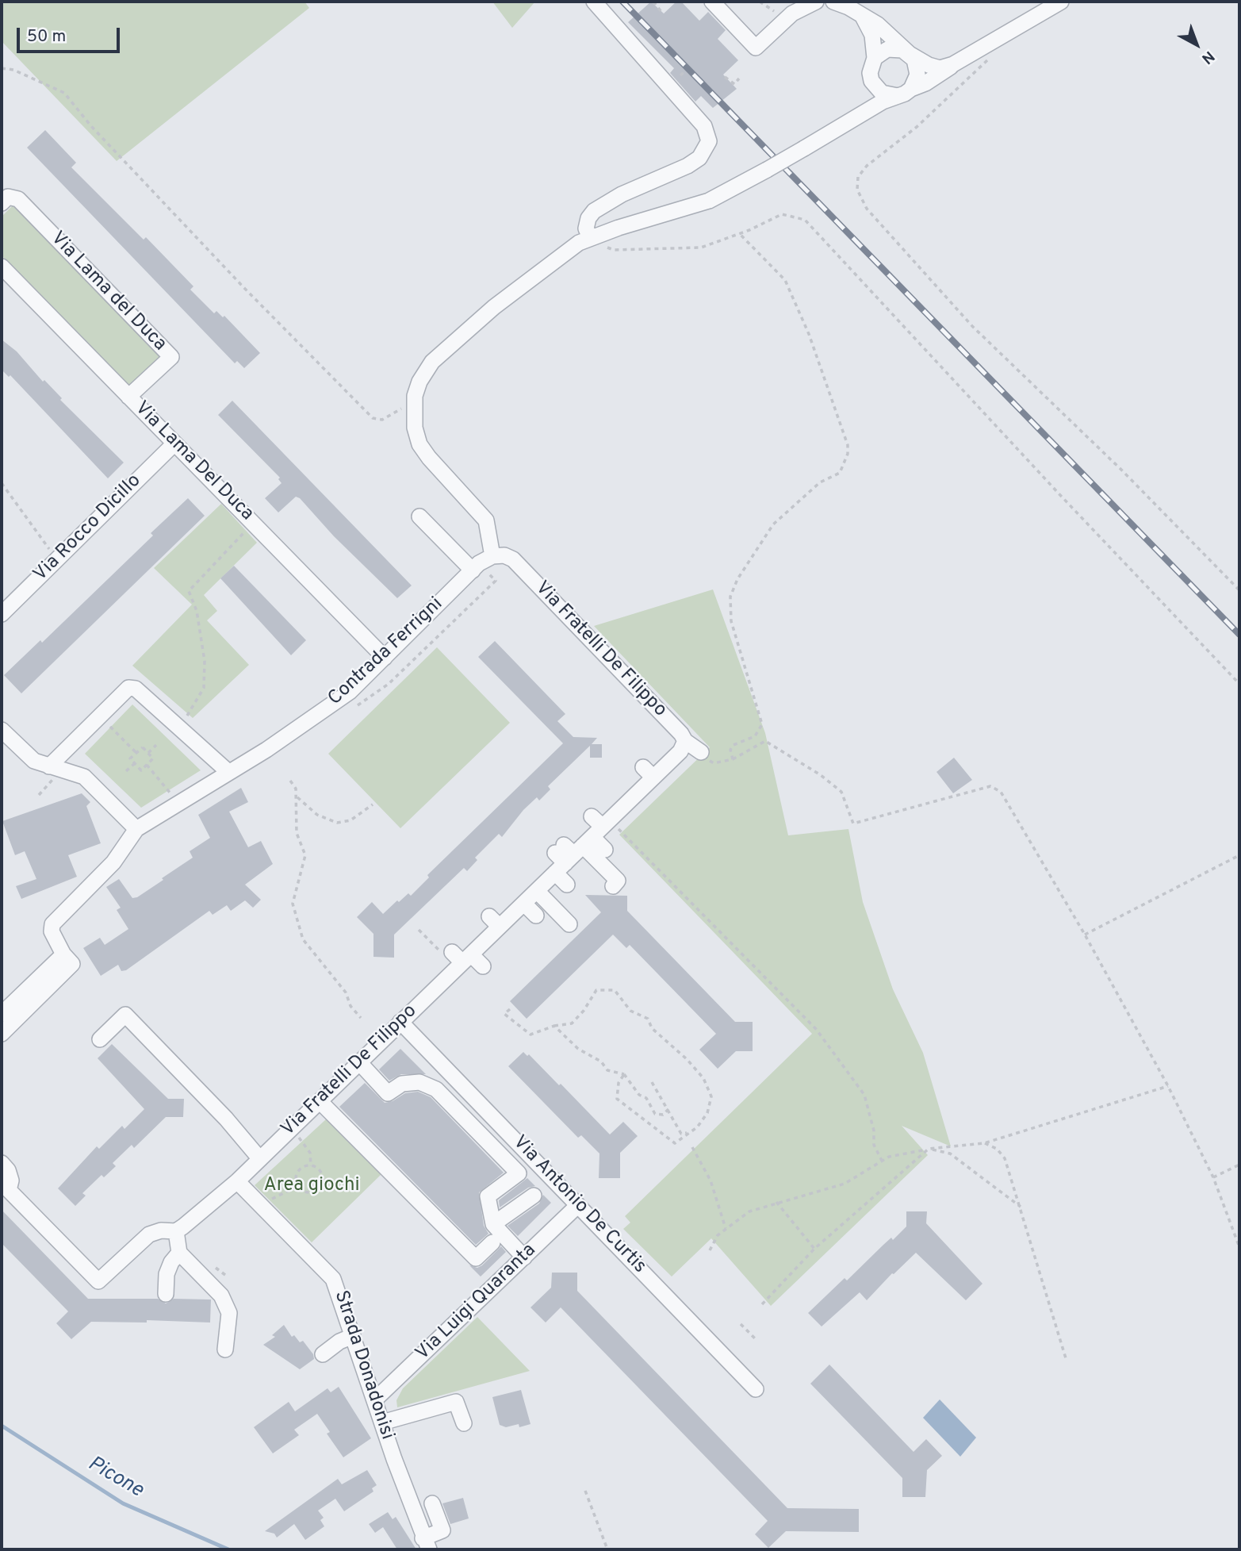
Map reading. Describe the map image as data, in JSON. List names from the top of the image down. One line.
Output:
{"streets":{"street":["Via Lama del Duca","Via Lama Del Duca","Via Rocco Dicillo","Via Fratelli De Filippo","Contrada Ferrigni","Via Antonio De Curtis","Via Luigi Quaranta","Strada Donadonisi"]},"crossings":[["Via Lama del Duca","Via Lama Del Duca"],["Via Lama Del Duca","Via Rocco Dicillo"],["Via Lama Del Duca","Contrada Ferrigni"],["Via Fratelli De Filippo","Contrada Ferrigni"],["Via Fratelli De Filippo","Via Antonio De Curtis"],["Via Fratelli De Filippo","Strada Donadonisi"],["Via Antonio De Curtis","Via Luigi Quaranta"],["Via Luigi Quaranta","Strada Donadonisi"]],"water":["Picone"],"parks":["Area giochi"],"scale_bar":"50 m","north":"bottom right"}
